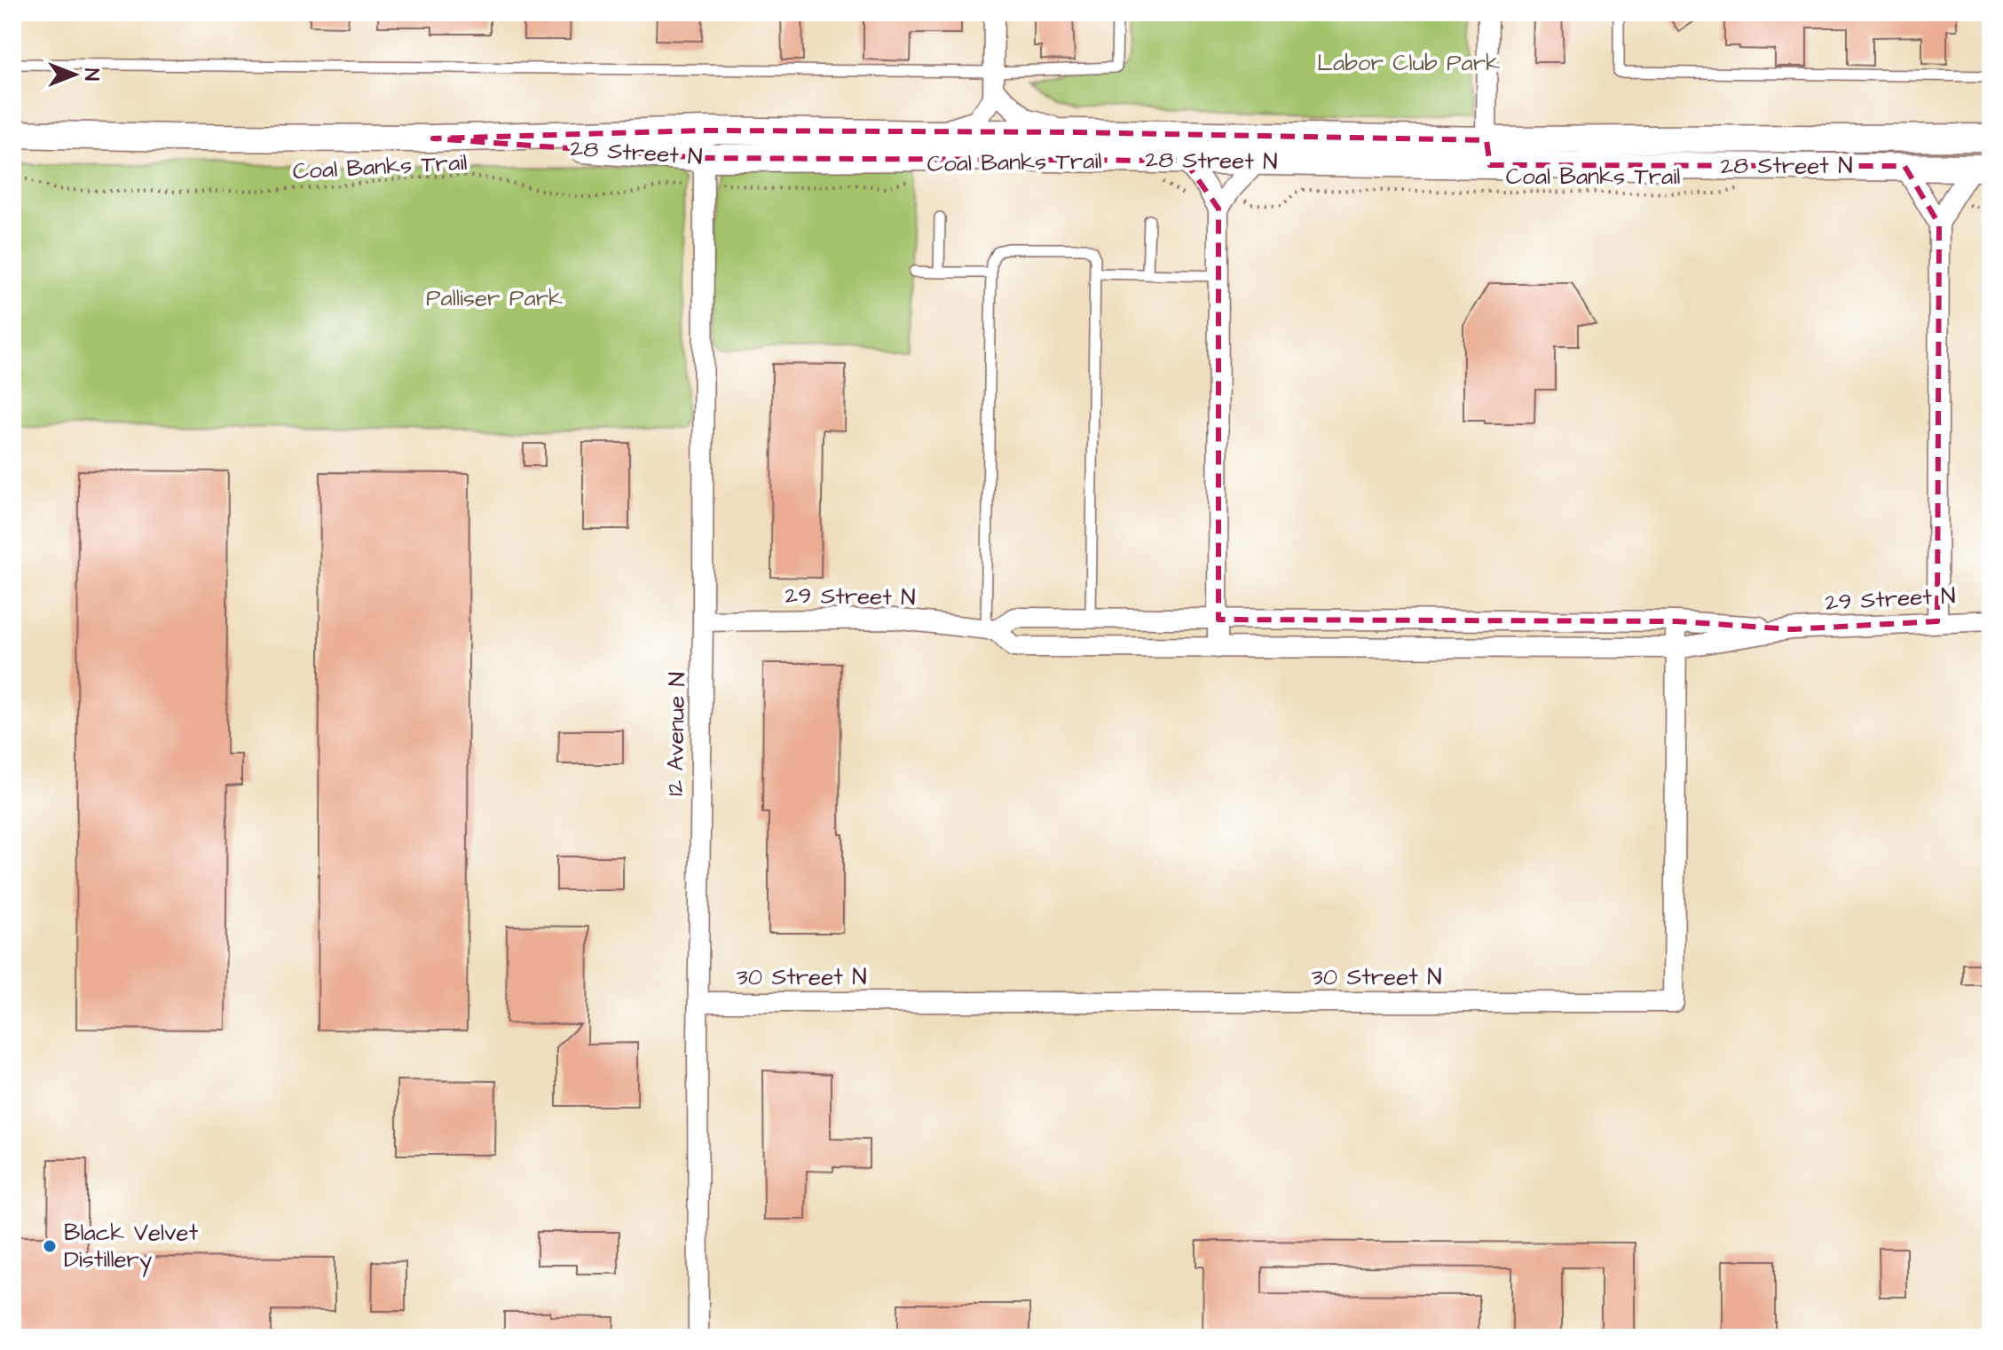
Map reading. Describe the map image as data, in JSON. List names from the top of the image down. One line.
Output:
{"streets":{"main road":["28 Street N"],"street":["29 Street N","12 Avenue N","30 Street N"],"path":["Coal Banks Trail"]},"crossings":[["28 Street N","Coal Banks Trail"],["28 Street N","12 Avenue N"],["Coal Banks Trail","12 Avenue N"],["29 Street N","12 Avenue N"],["12 Avenue N","30 Street N"]],"parks":["Labor Club Park","Palliser Park"],"places":["Black Velvet Distillery"],"north":"right"}
